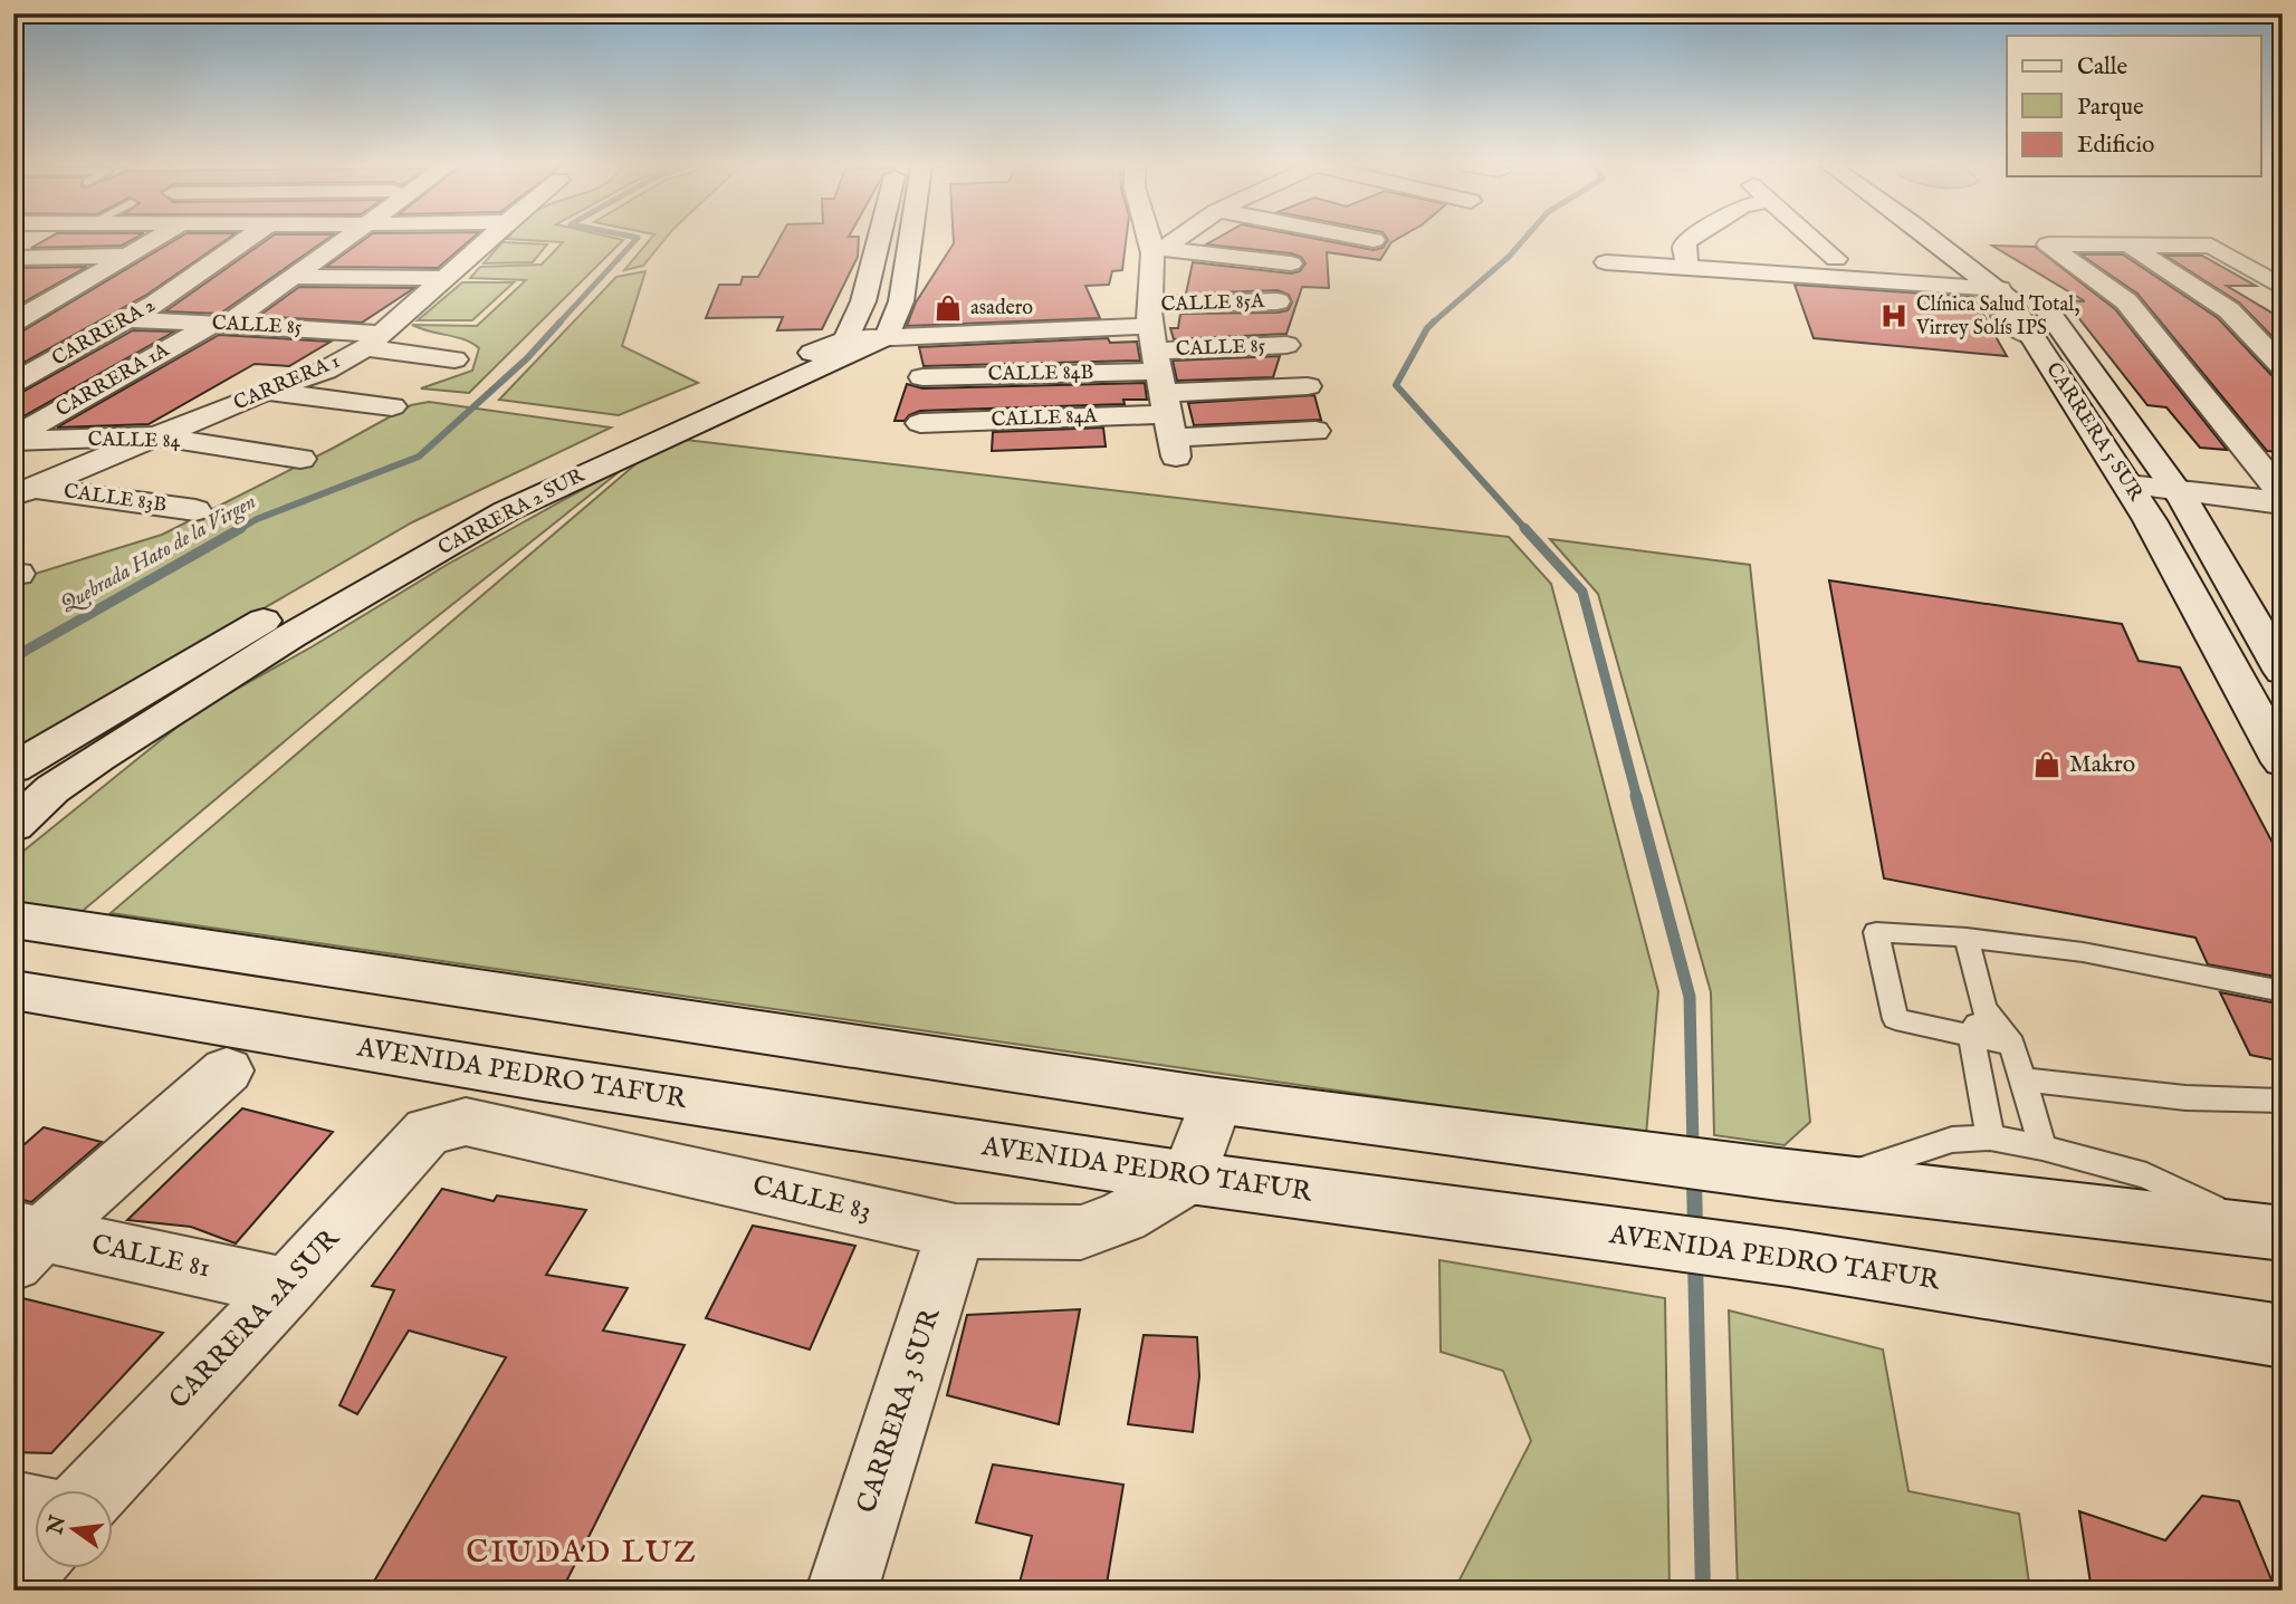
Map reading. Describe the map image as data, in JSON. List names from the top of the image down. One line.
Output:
{"streets":{"street":["CALLE 85A","CALLE 85","CARRERA 2","CALLE 84B","CARRERA 1A","CARRERA 1","CALLE 84A","CARRERA 5 SUR","CALLE 84","CALLE 83B","CARRERA 2 SUR","AVENIDA PEDRO TAFUR","CALLE 83","CALLE 81","CARRERA 2A SUR","CARRERA 3 SUR"]},"crossings":[["CALLE 85A","CALLE 85"],["CALLE 85A","CALLE 84B"],["CALLE 85A","CALLE 84A"],["CALLE 85","CARRERA 2"],["CALLE 85","CALLE 84B"],["CALLE 85","CARRERA 1A"],["CALLE 85","CARRERA 1"],["CALLE 85","CALLE 84A"],["CALLE 85","CARRERA 2 SUR"],["CALLE 84B","CALLE 84A"],["CARRERA 1A","CALLE 84"],["CARRERA 1","CALLE 84"],["AVENIDA PEDRO TAFUR","CALLE 83"],["CALLE 83","CARRERA 2A SUR"],["CALLE 83","CARRERA 3 SUR"],["CALLE 81","CARRERA 2A SUR"]],"districts":["CIUDAD LUZ"],"water":["Quebrada Hato de la Virgen"],"places":{"shop":["asadero","Makro"],"hospital":["Clínica Salud Total, Virrey Solís IPS"]},"legend":["Calle","Parque","Edificio"],"north":"left"}
